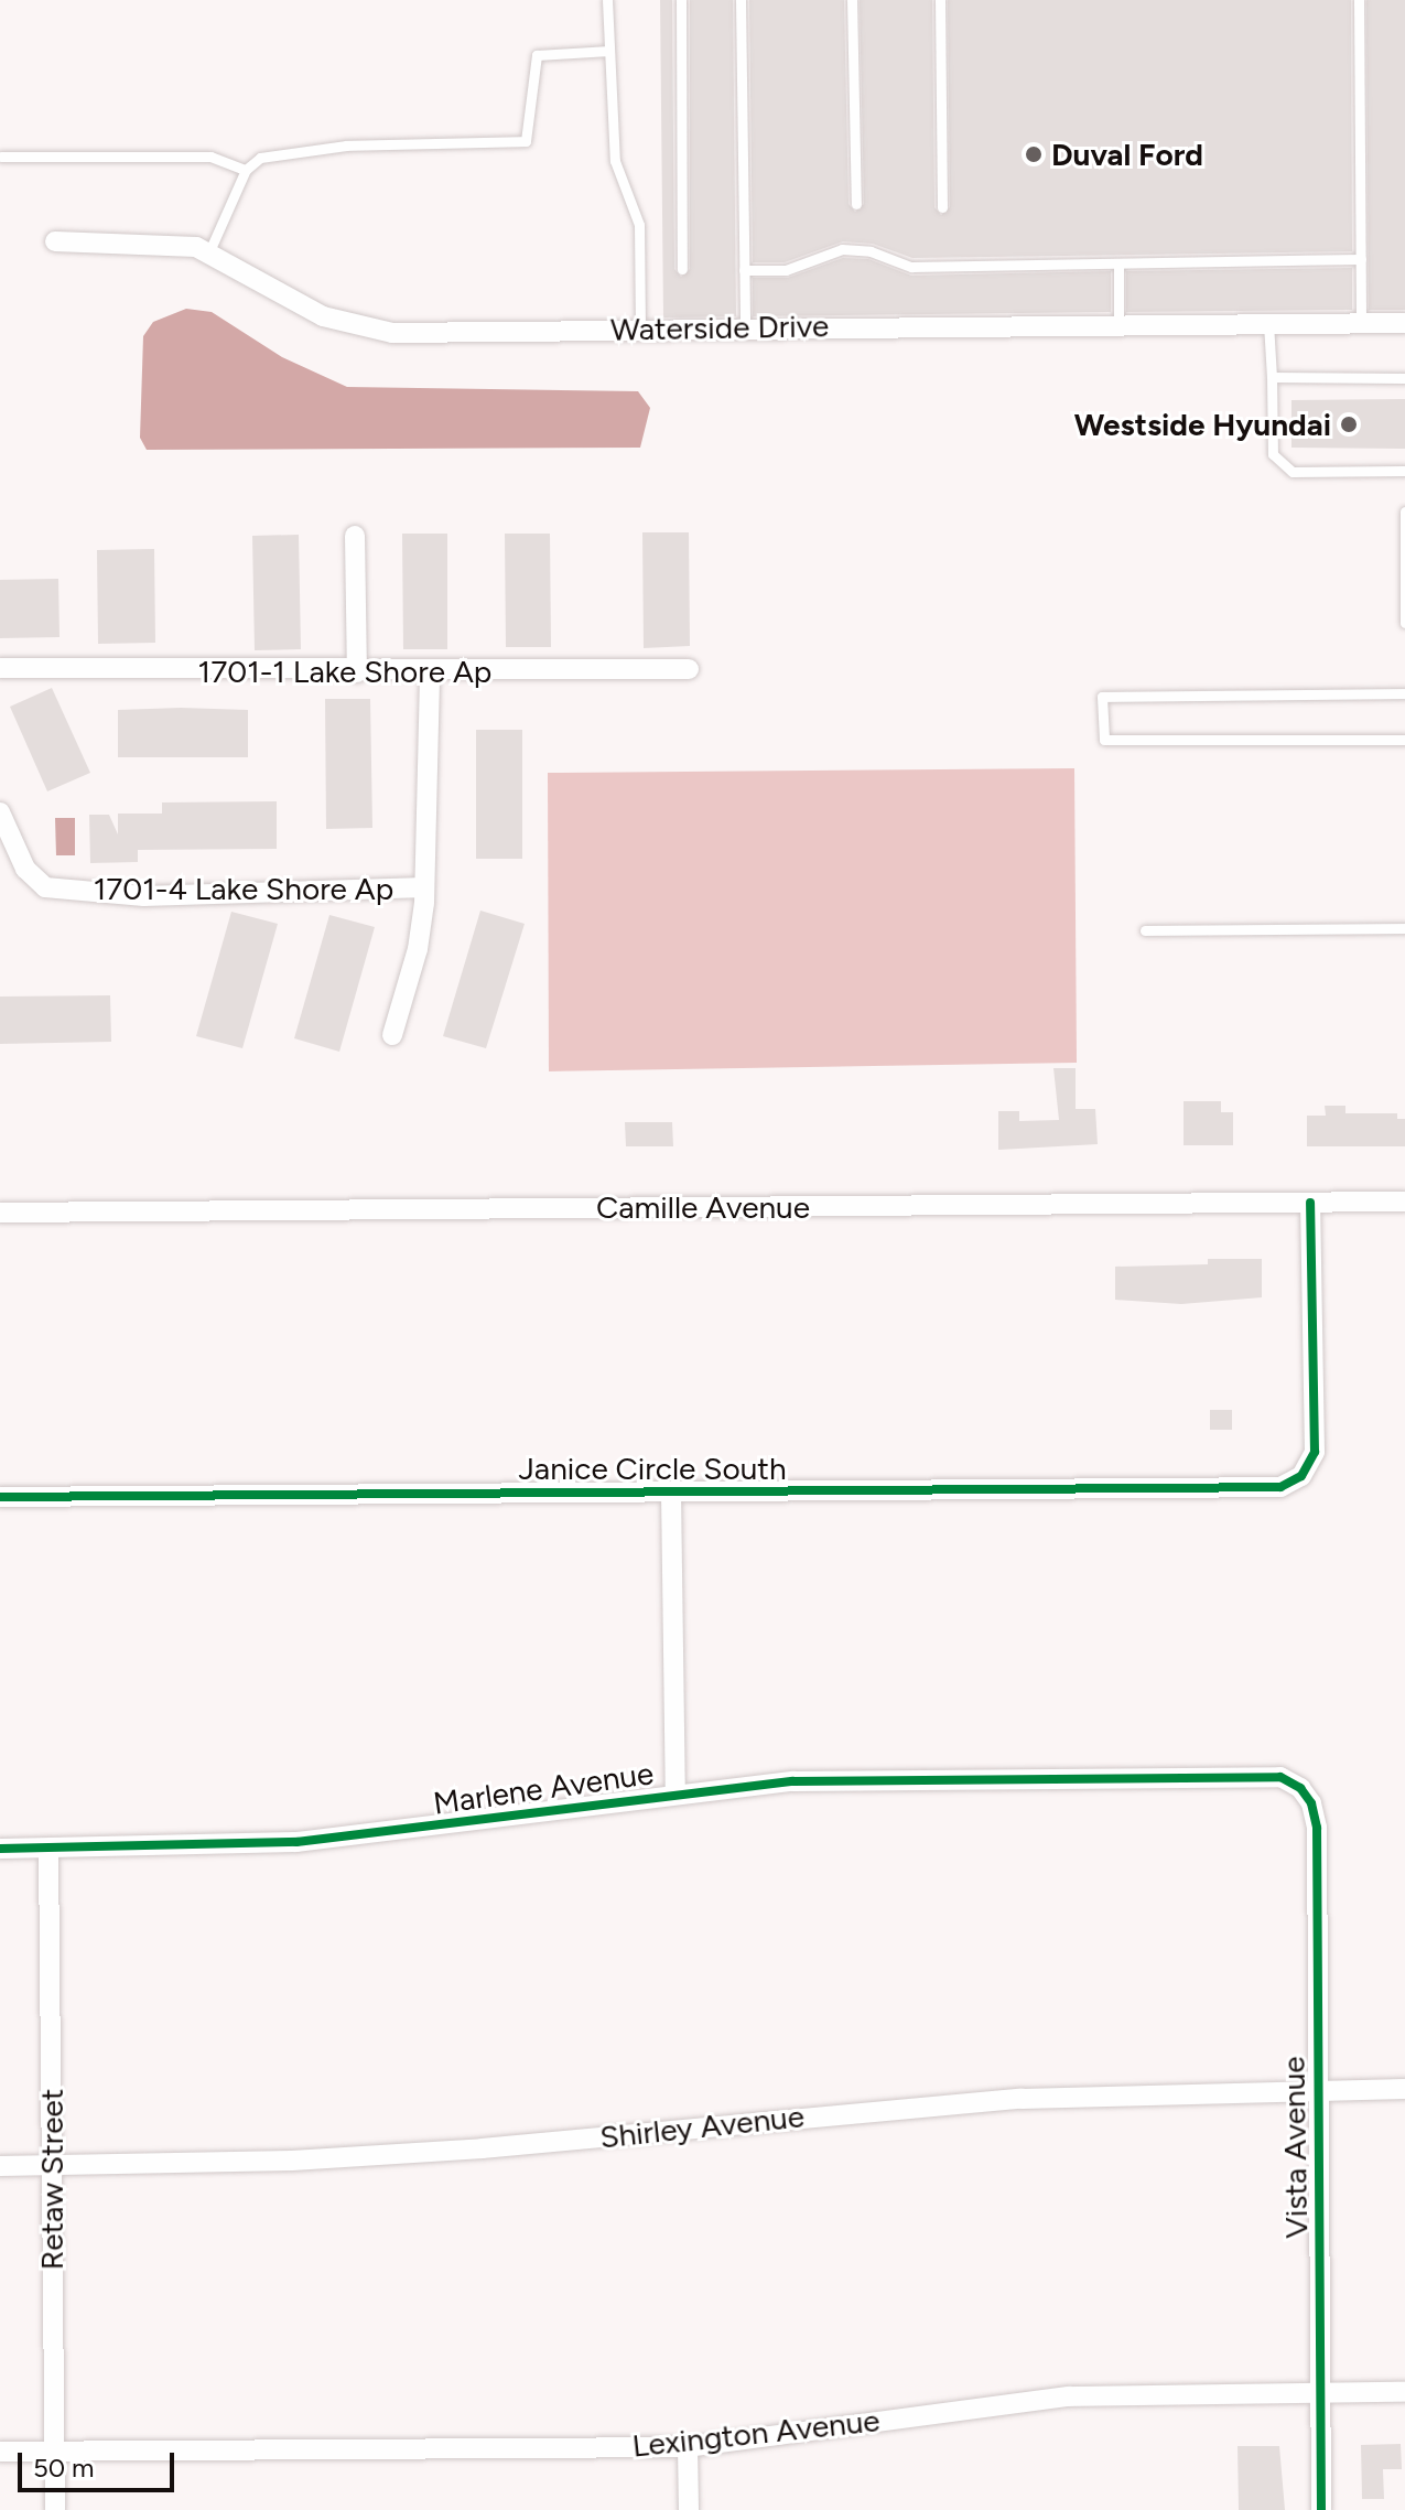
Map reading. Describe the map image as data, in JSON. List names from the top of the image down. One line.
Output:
{"streets":{"street":["Waterside Drive","1701-1 Lake Shore Ap","1701-4 Lake Shore Ap","Camille Avenue","Janice Circle South","Marlene Avenue","Shirley Avenue","Vista Avenue","Retaw Street","Lexington Avenue"]},"crossings":[["Camille Avenue","Janice Circle South"],["Marlene Avenue","Vista Avenue"],["Marlene Avenue","Retaw Street"],["Shirley Avenue","Vista Avenue"],["Shirley Avenue","Retaw Street"],["Vista Avenue","Lexington Avenue"],["Retaw Street","Lexington Avenue"]],"places":["Duval Ford","Westside Hyundai"],"scale_bar":"50 m"}
